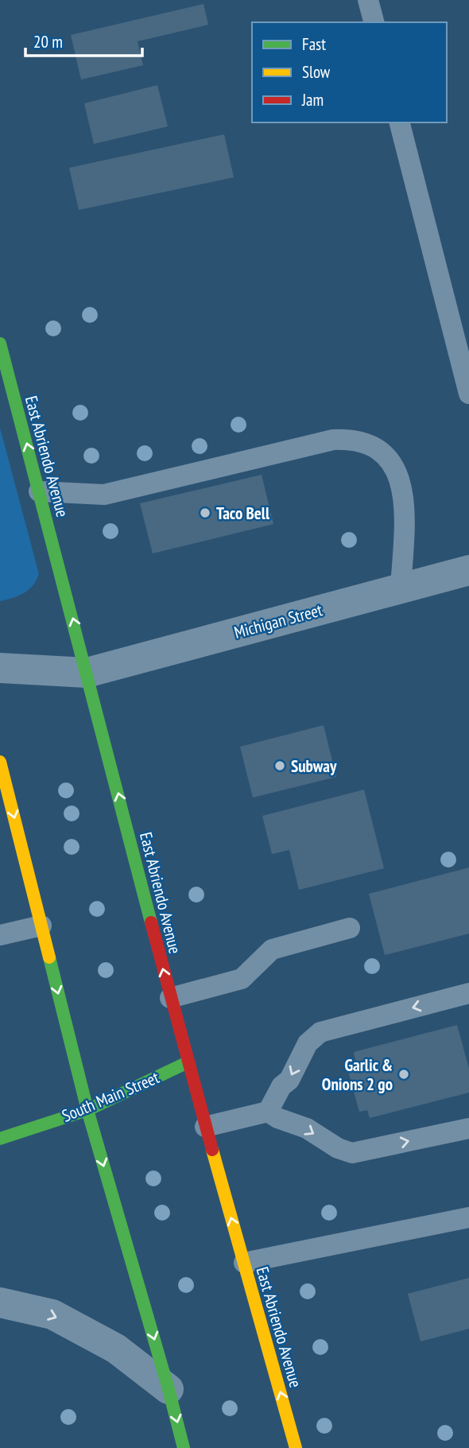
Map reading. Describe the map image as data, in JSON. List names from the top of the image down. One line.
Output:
{"streets":{"main road":["East Abriendo Avenue","South Main Street"],"street":["Michigan Street"]},"crossings":[["East Abriendo Avenue","Michigan Street"],["East Abriendo Avenue","South Main Street"]],"places":["Taco Bell","Subway","Garlic & Onions 2 go"],"legend":["Fast","Slow","Jam"],"scale_bar":"20 m"}
